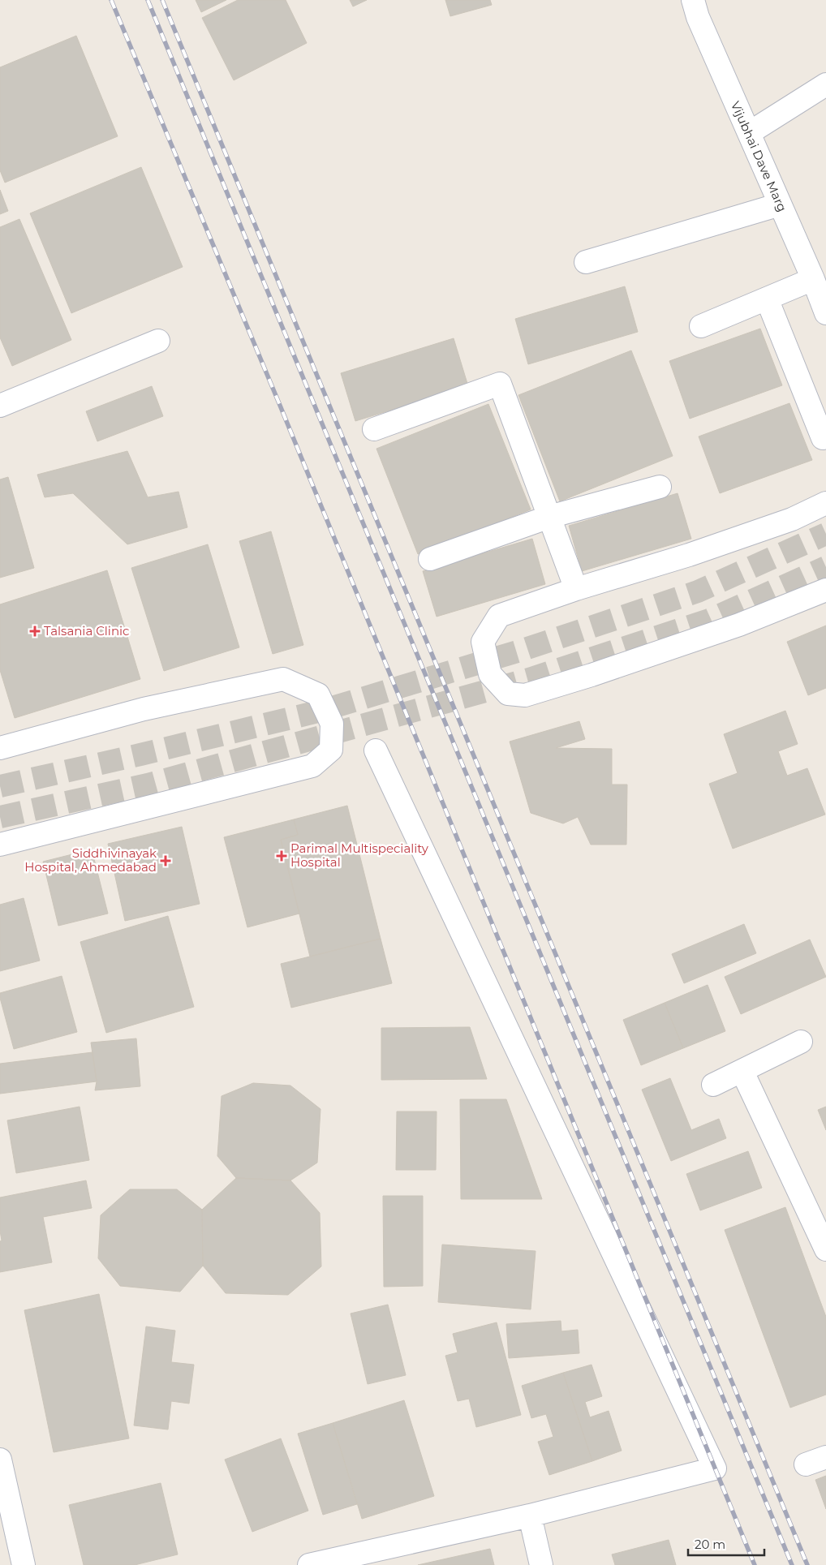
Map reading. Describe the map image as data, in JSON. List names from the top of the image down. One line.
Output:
{"streets":{"street":["Vijubhai Dave Marg"]},"places":{"health":["Talsania Clinic","Parimal Multispeciality Hospital","Siddhivinayak Hospital, Ahmedabad"]},"scale_bar":"20 m"}
